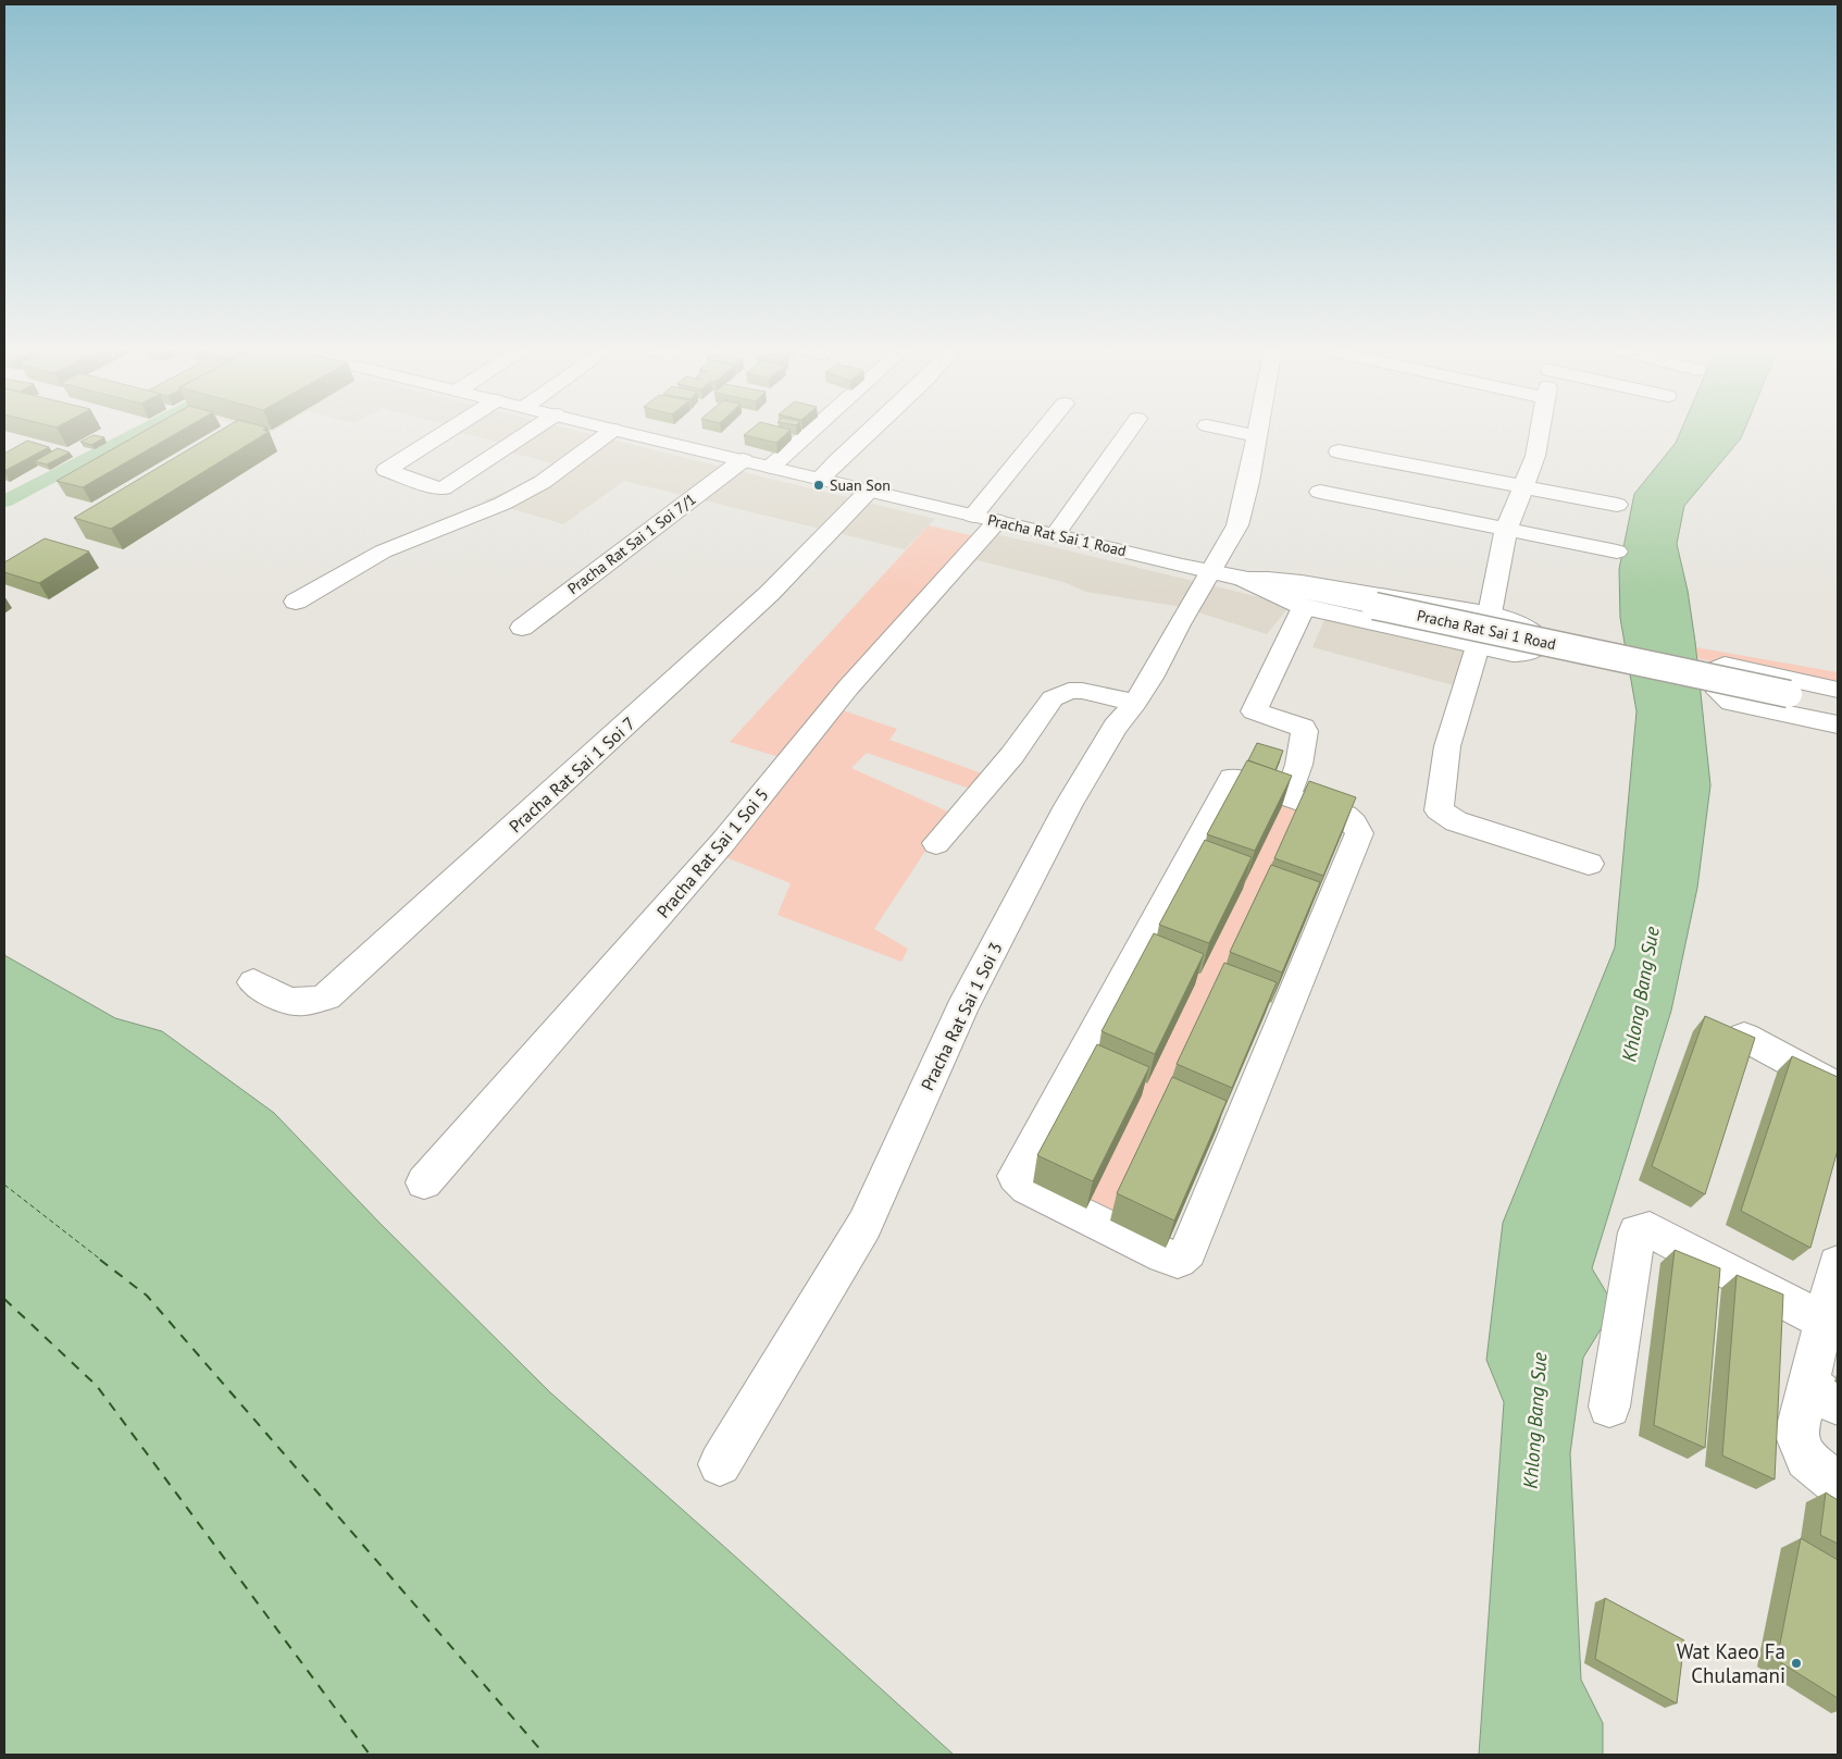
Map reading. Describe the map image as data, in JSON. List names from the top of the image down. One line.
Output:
{"streets":{"street":["Pracha Rat Sai 1 Road","Pracha Rat Sai 1 Soi 7/1","Pracha Rat Sai 1 Soi 7","Pracha Rat Sai 1 Soi 5","Pracha Rat Sai 1 Soi 3"]},"crossings":[["Pracha Rat Sai 1 Road","Pracha Rat Sai 1 Soi 7/1"],["Pracha Rat Sai 1 Road","Pracha Rat Sai 1 Soi 7"],["Pracha Rat Sai 1 Road","Pracha Rat Sai 1 Soi 5"],["Pracha Rat Sai 1 Road","Pracha Rat Sai 1 Soi 3"]],"water":["Khlong Bang Sue"],"places":["Suan Son","Wat Kaeo Fa Chulamani"]}
